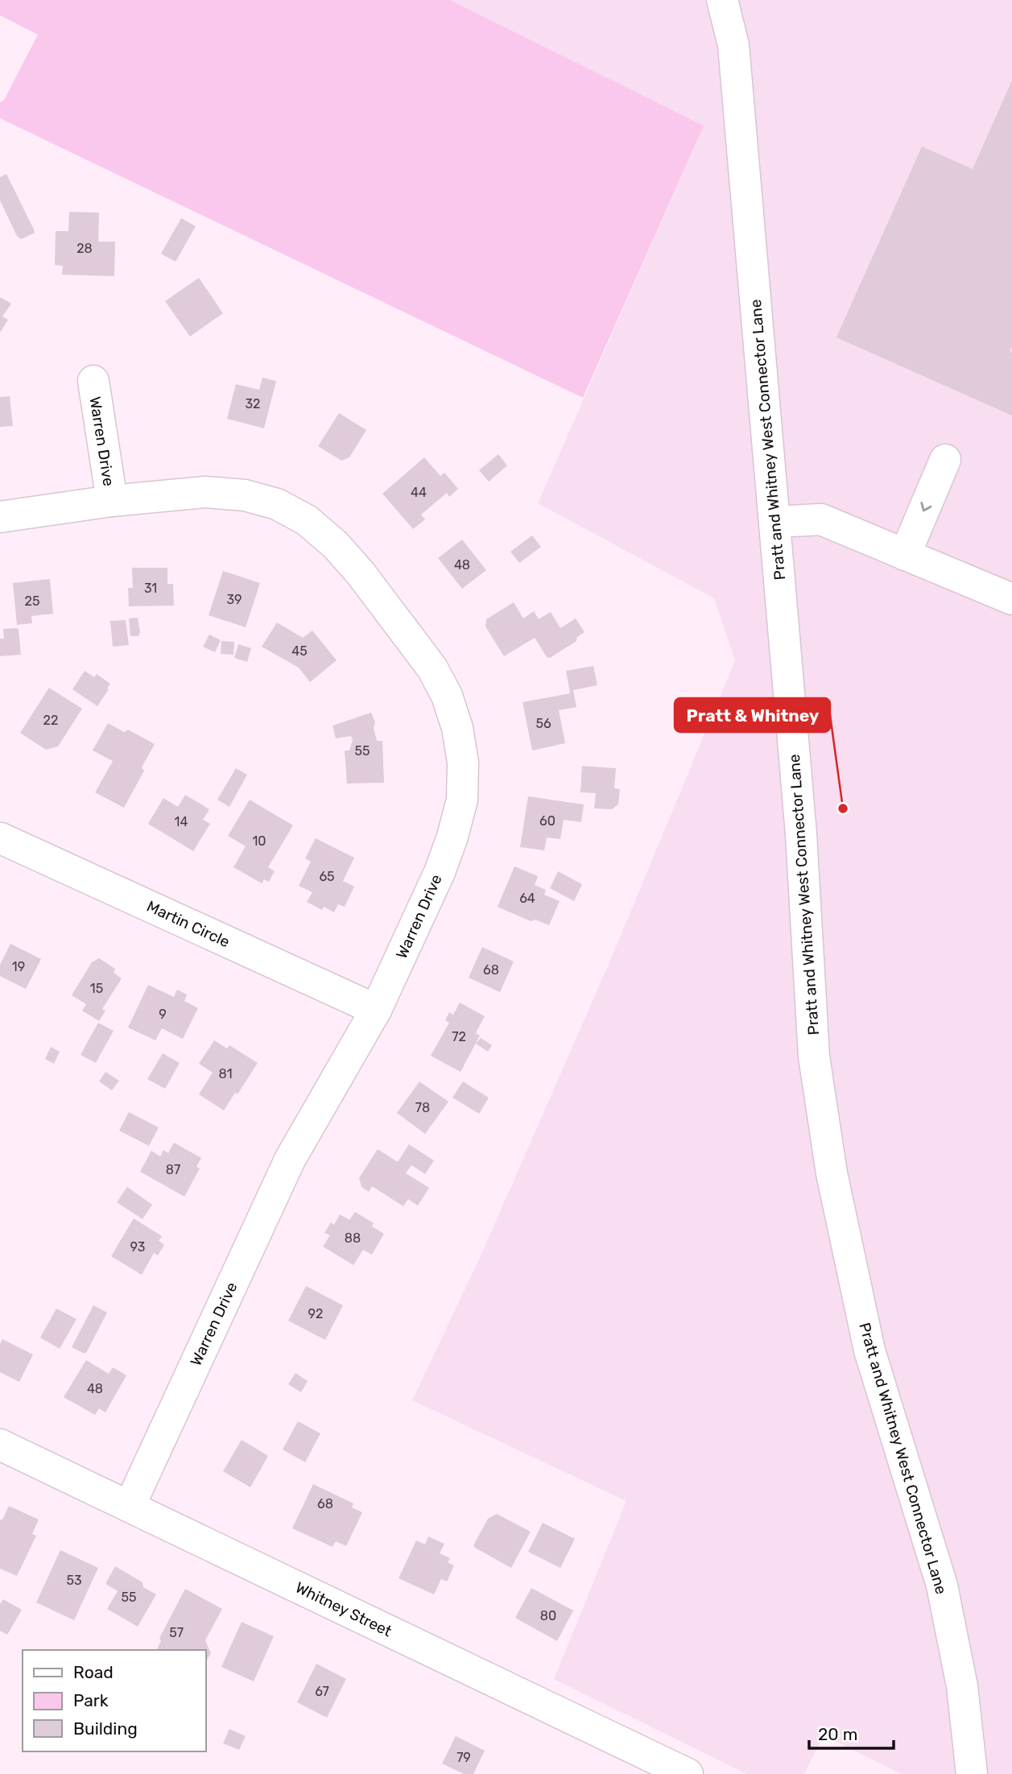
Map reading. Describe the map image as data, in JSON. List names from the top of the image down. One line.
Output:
{"streets":{"street":["Pratt and Whitney West Connector Lane","Warren Drive","Martin Circle","Whitney Street"]},"crossings":[["Warren Drive","Martin Circle"],["Warren Drive","Whitney Street"]],"places":["Pratt & Whitney"],"house_numbers":["28","32","44","48","31","39","25","45","22","56","55","60","14","10","65","64","19","68","15","9","72","81","78","87","88","93","92","48","68","53","55","80","57","67","79"],"legend":["Road","Park","Building"],"scale_bar":"20 m"}
